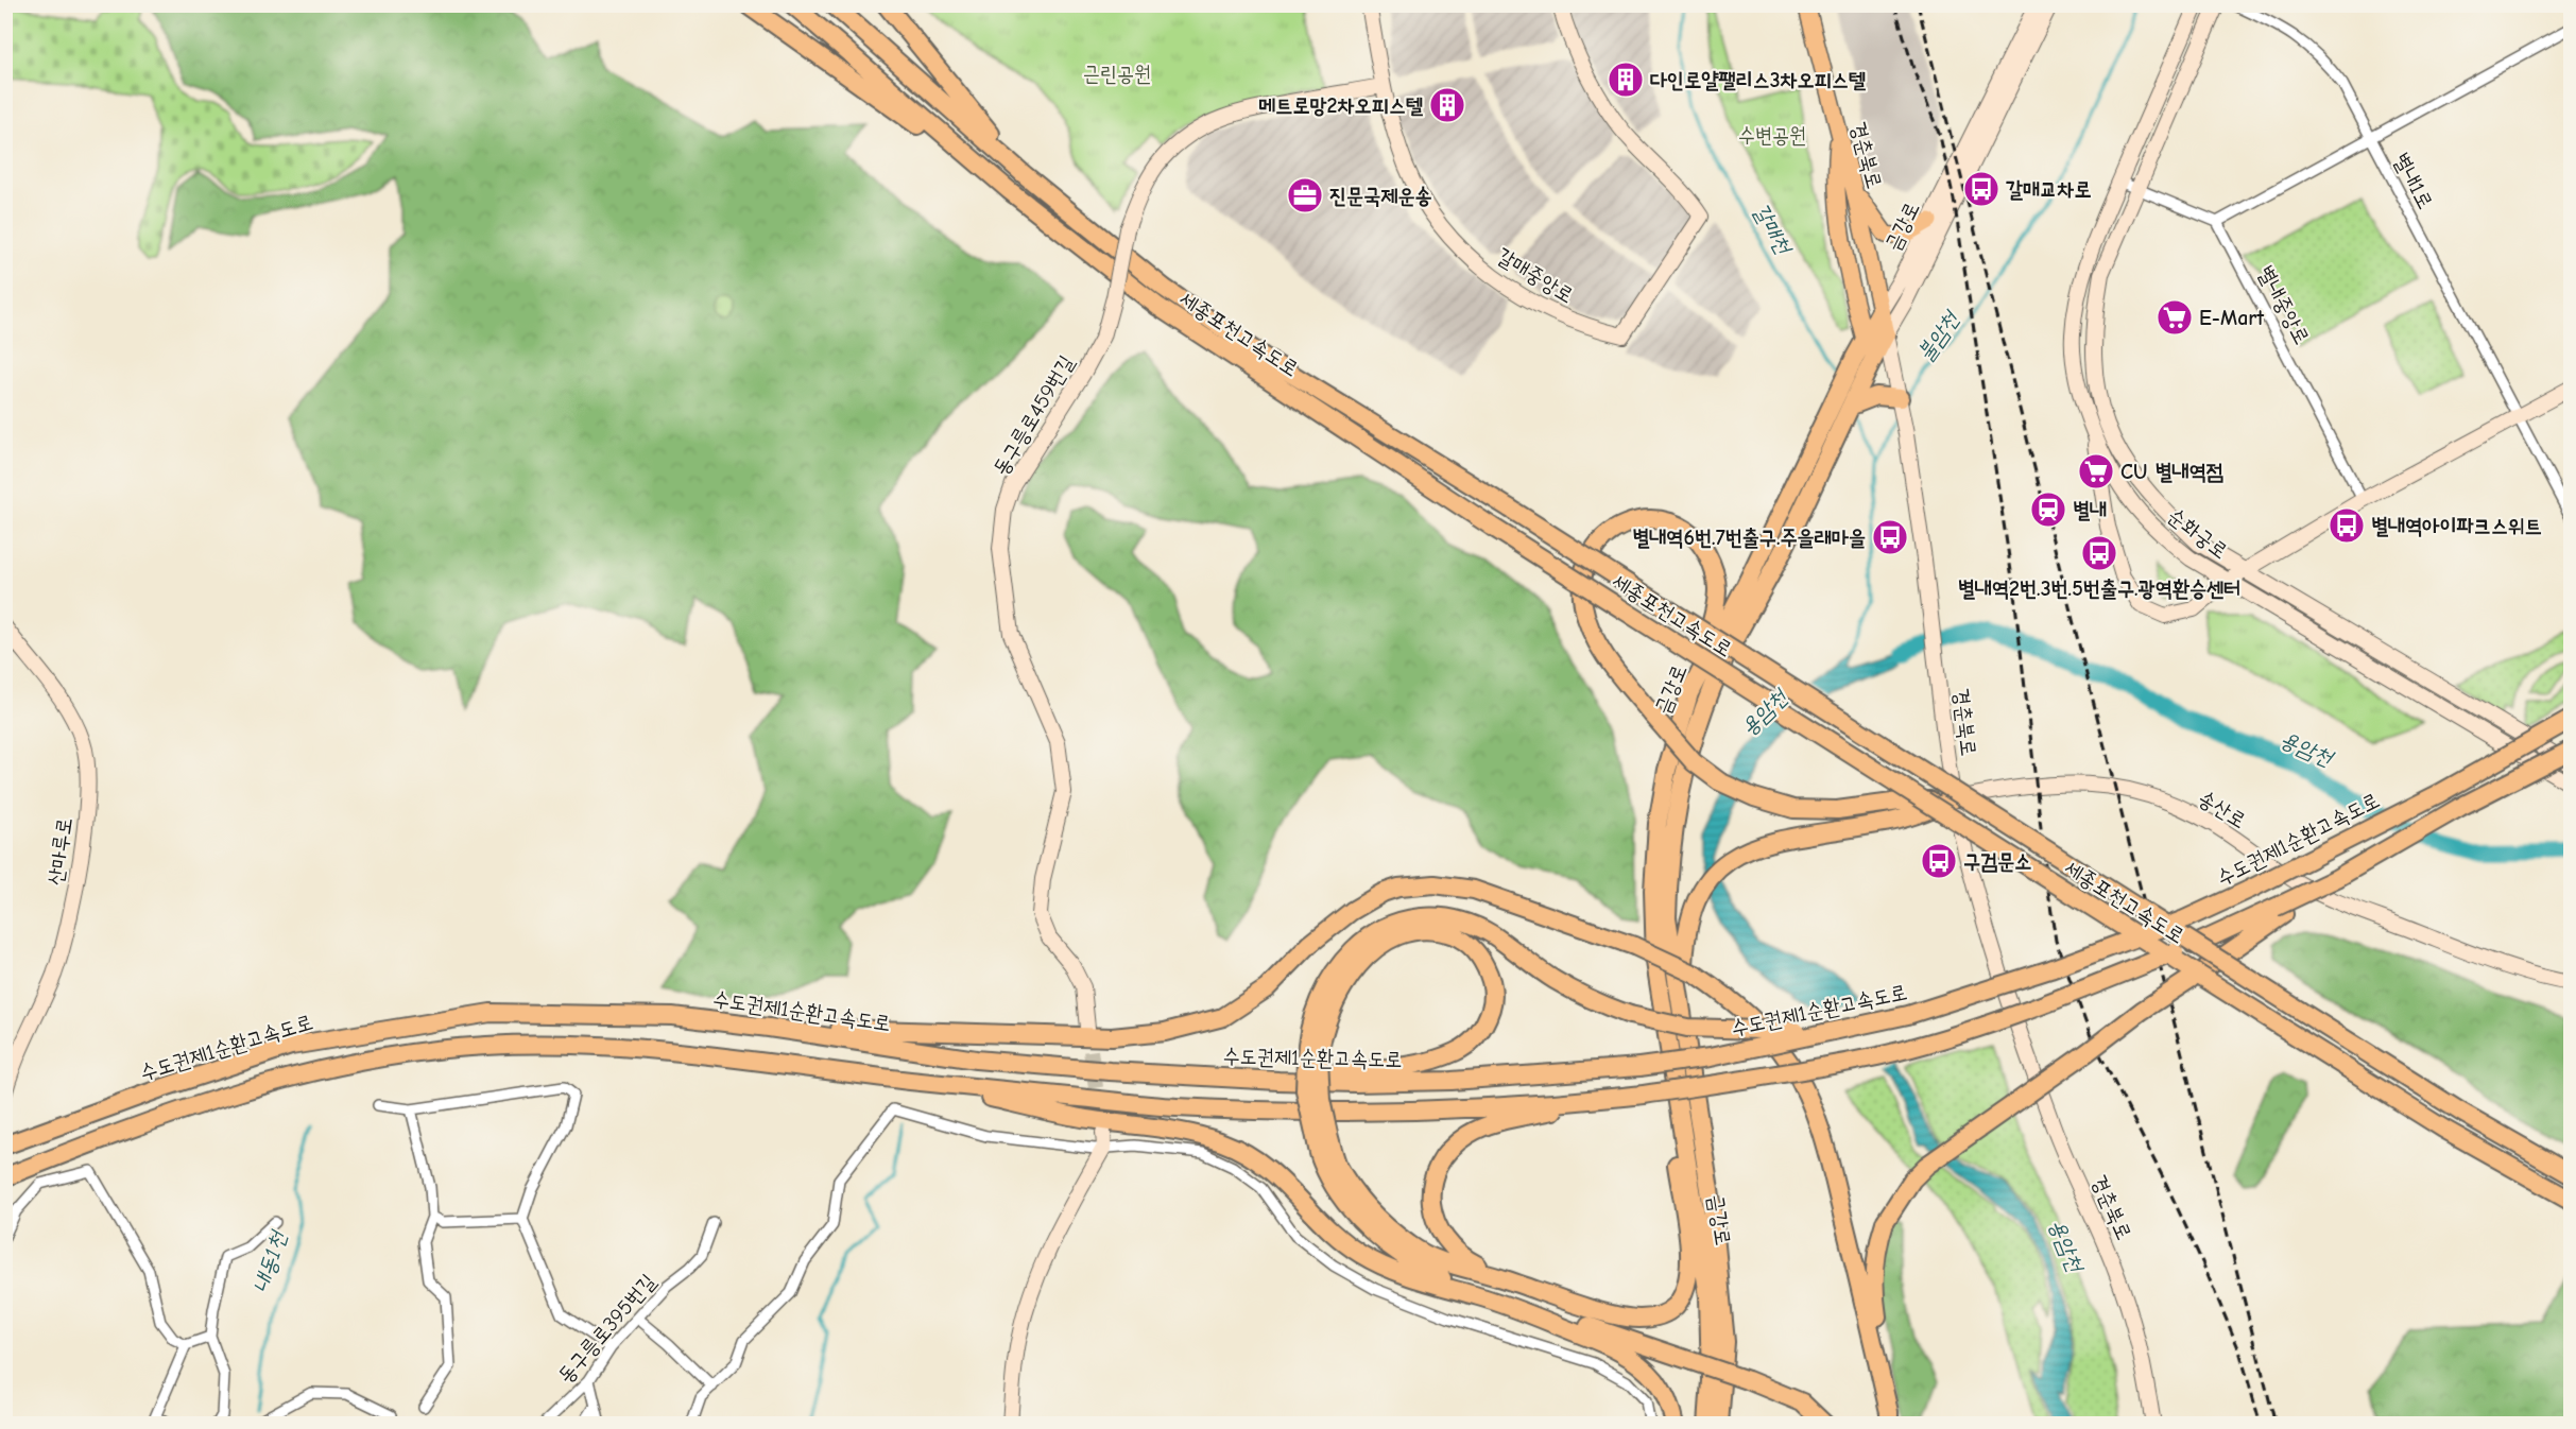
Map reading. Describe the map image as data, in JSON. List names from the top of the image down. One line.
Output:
{"streets":{"highway":["금강로","세종포천고속도로","수도권제1순환고속도로"],"main road":["경춘북로"],"street":["별내1로","갈매중앙로","별내중앙로","동구릉로459번길","순화궁로","송산로","산마루로","동구릉로395번길"]},"crossings":[["경춘북로","금강로"],["경춘북로","송산로"],["갈매중앙로","동구릉로459번길"]],"water":["갈매천","불암천","용암천","내동1천"],"parks":["근린공원","수변공원"],"places":{"building":["다인로얄팰리스3차오피스텔","메트로망2차오피스텔"],"bus stop":["갈매교차로","별내역아이파크스위트","별내역6번.7번출구.주을래마을","별내역2번.3번.5번출구.광역환승센터","구검문소"],"office":["진문국제운송"],"supermarket":["E-Mart","CU 별내역점"],"station":["별내"]}}
